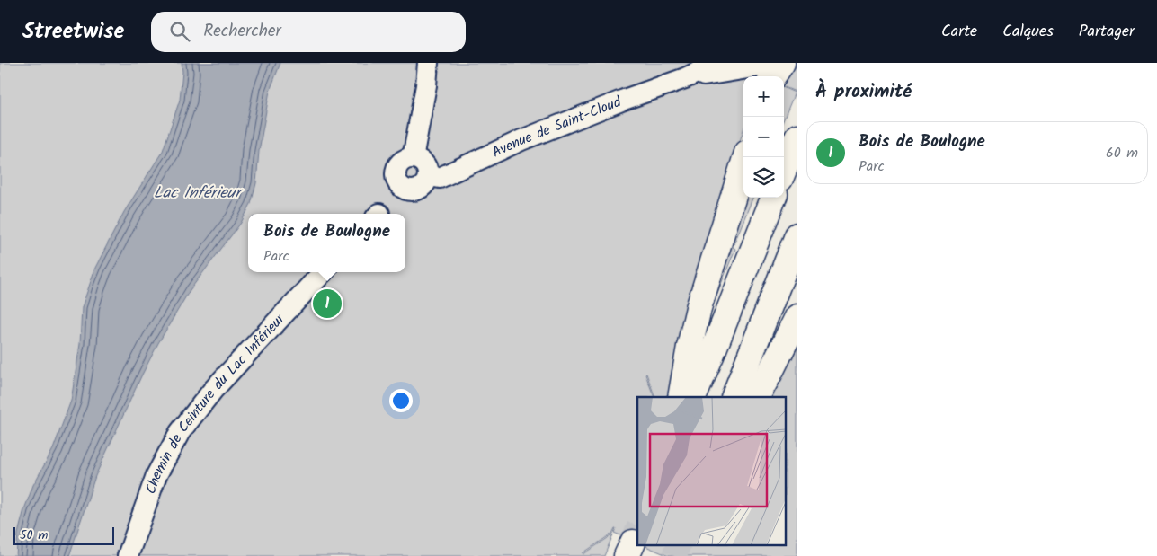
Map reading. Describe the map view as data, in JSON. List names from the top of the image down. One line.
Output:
{"streets":{"street":["Avenue de Saint-Cloud","Chemin de Ceinture du Lac Inférieur"]},"water":["Lac Inférieur"],"scale_bar":"50 m","page":{"header":"Streetwise","search":"Rechercher","nav":["Carte","Calques","Partager"],"heading":"À proximité","map_buttons":["+","−"],"list":[{"mark":"1","name":"Bois de Boulogne","note":"Parc","value":"60 m"}],"popup":["Bois de Boulogne","Parc"],"pins":"1","scale":"50 m"}}
